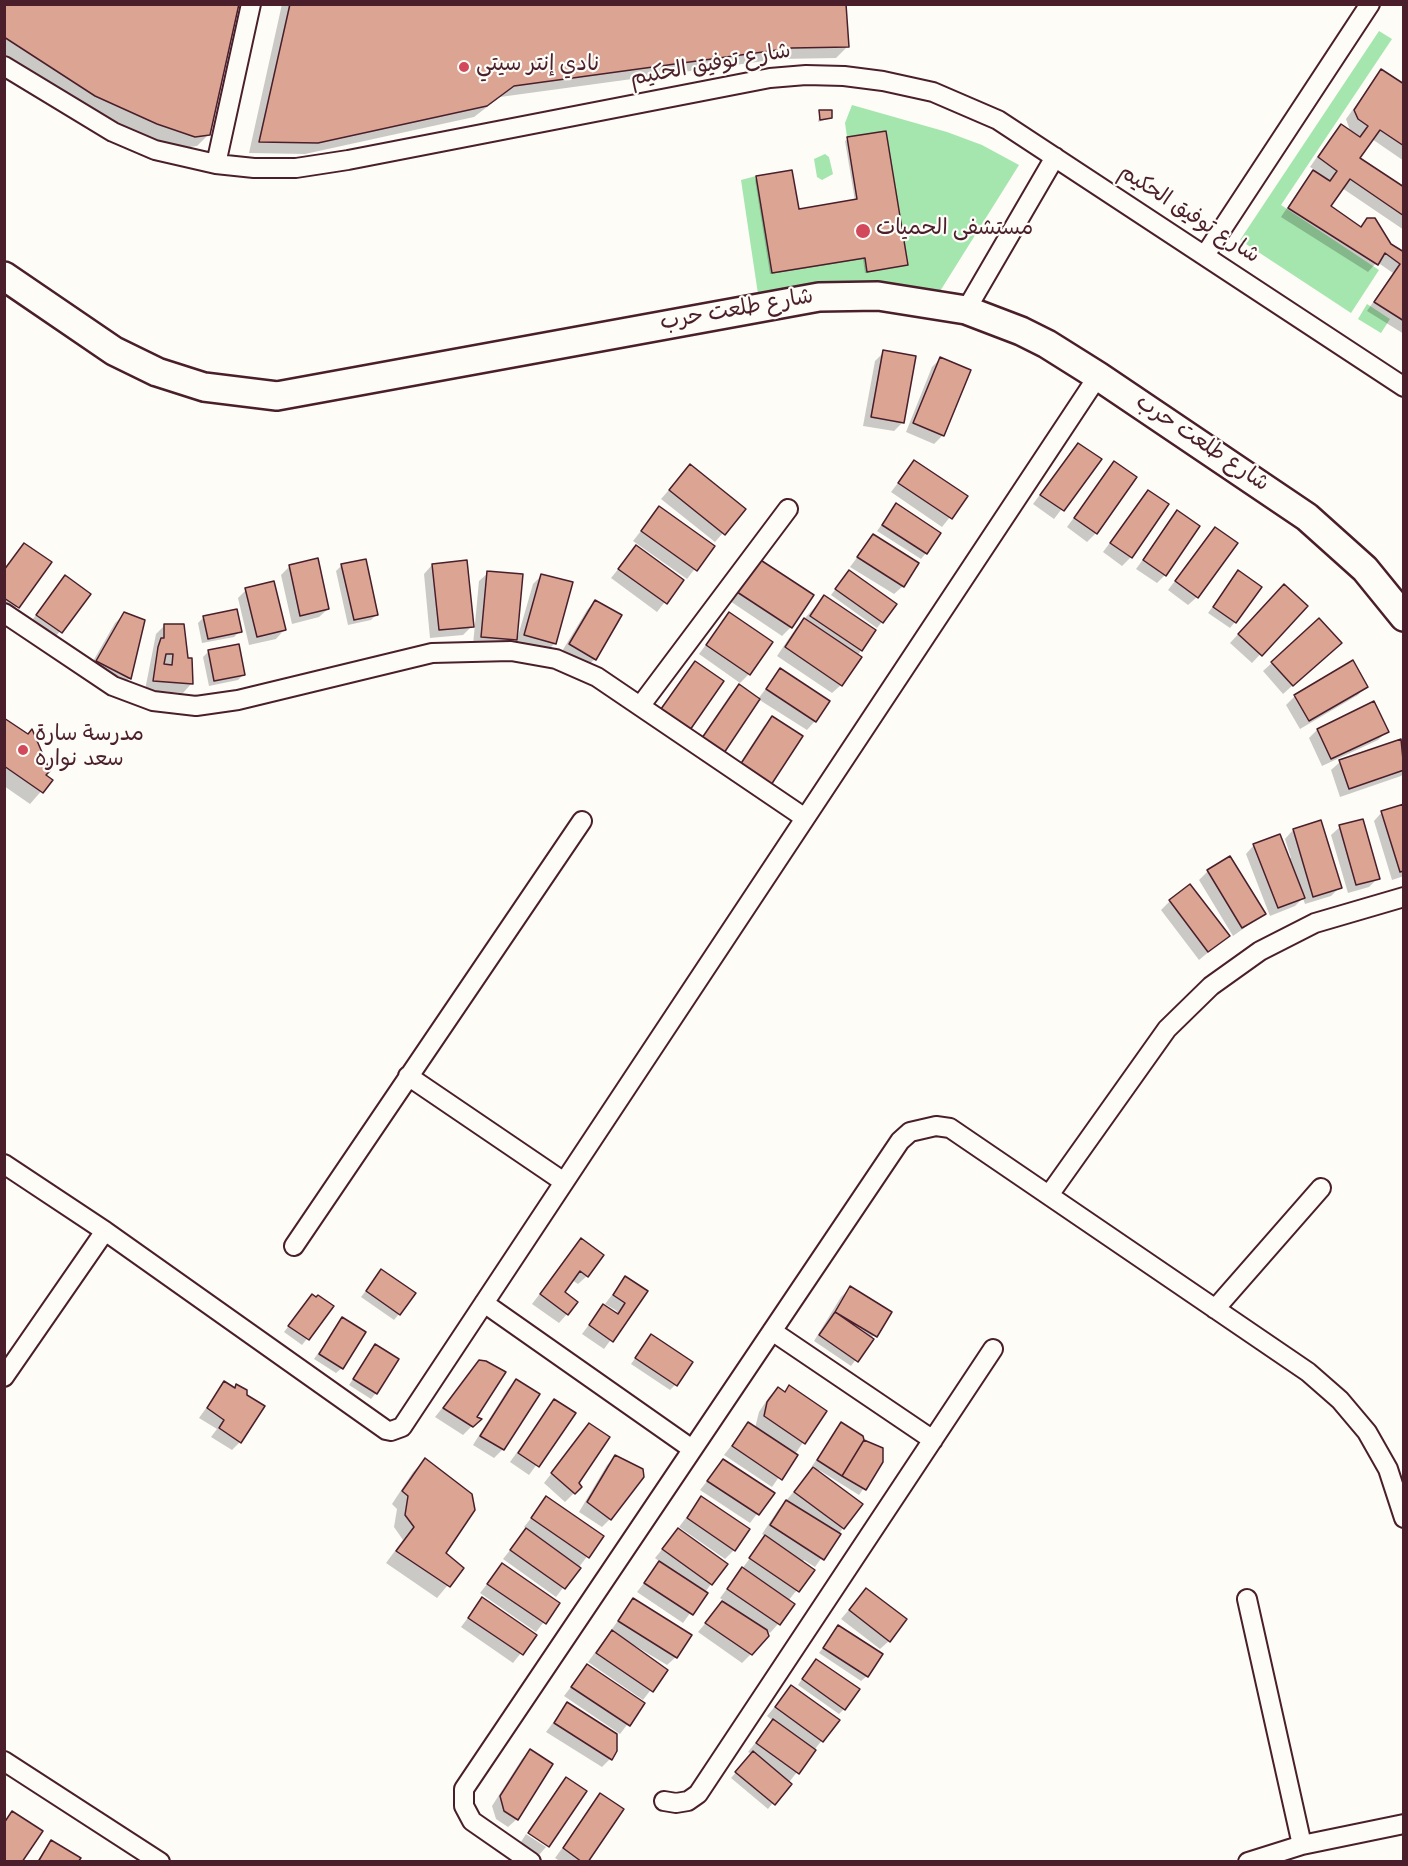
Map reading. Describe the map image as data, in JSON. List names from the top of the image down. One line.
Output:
{"streets":{"street":["شارع توفيق الحكيم","شارع طلعت حرب"]},"places":["نادي إنتر سيتي","مستشفى الحميات","مدرسة سارة سعد نواره"]}
